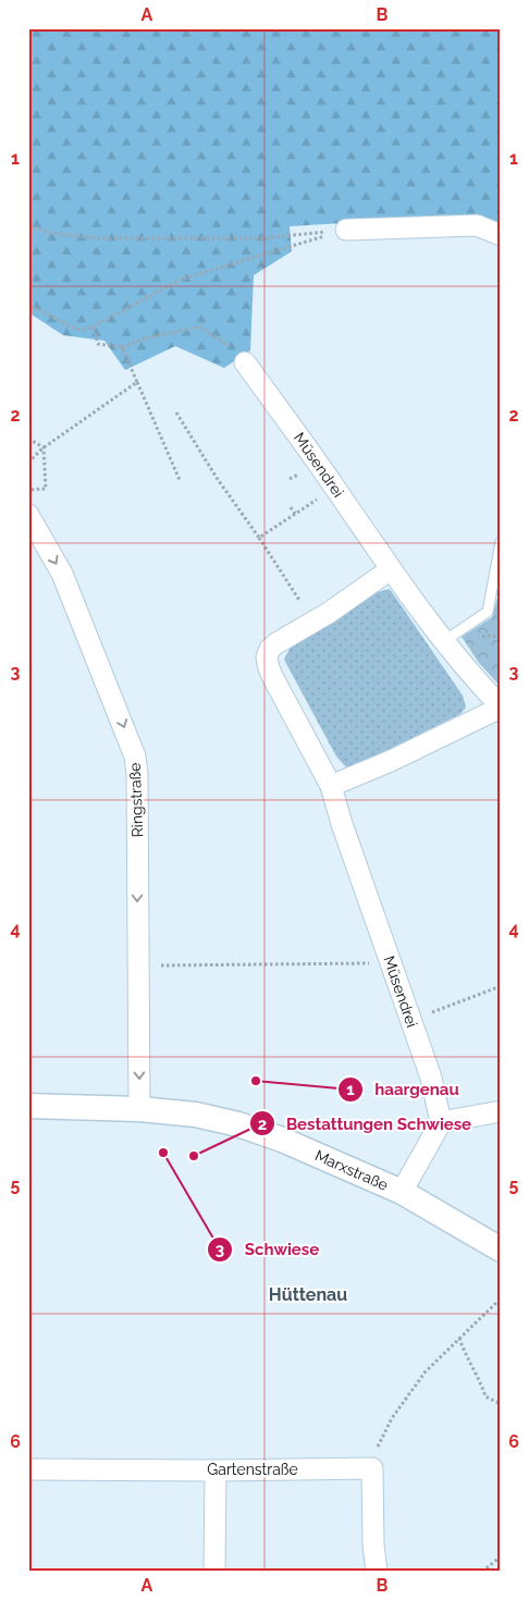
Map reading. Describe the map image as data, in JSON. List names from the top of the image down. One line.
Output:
{"streets":{"street":["Müsendrei","Ringstraße","Marxstraße","Gartenstraße"]},"crossings":[["Ringstraße","Marxstraße"]],"one_way":["Ringstraße"],"districts":["Hüttenau"],"places":["haargenau","Schwiese","Bestattungen Schwiese"],"grid":{"columns":["A","B"],"rows":["1","2","3","4","5","6"]}}
